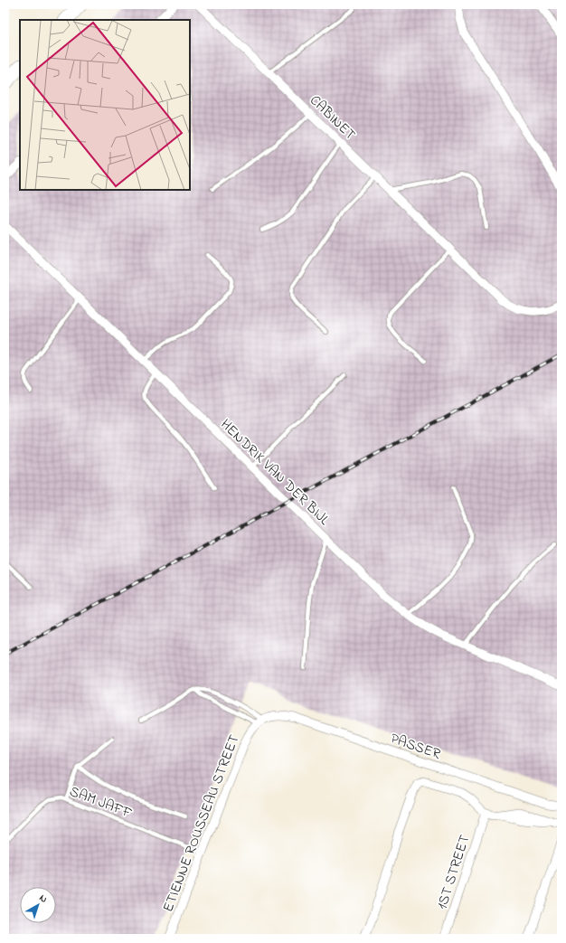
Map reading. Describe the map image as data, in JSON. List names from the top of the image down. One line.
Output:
{"streets":{"street":["CABINET","HENDRIK VAN DER BIJL","PASSER","ETIENNE ROUSSEAU STREET","1ST STREET"],"lane":["SAM JAFF"]},"crossings":[["PASSER","ETIENNE ROUSSEAU STREET"],["SAM JAFF","ETIENNE ROUSSEAU STREET"]],"north":"top right"}
